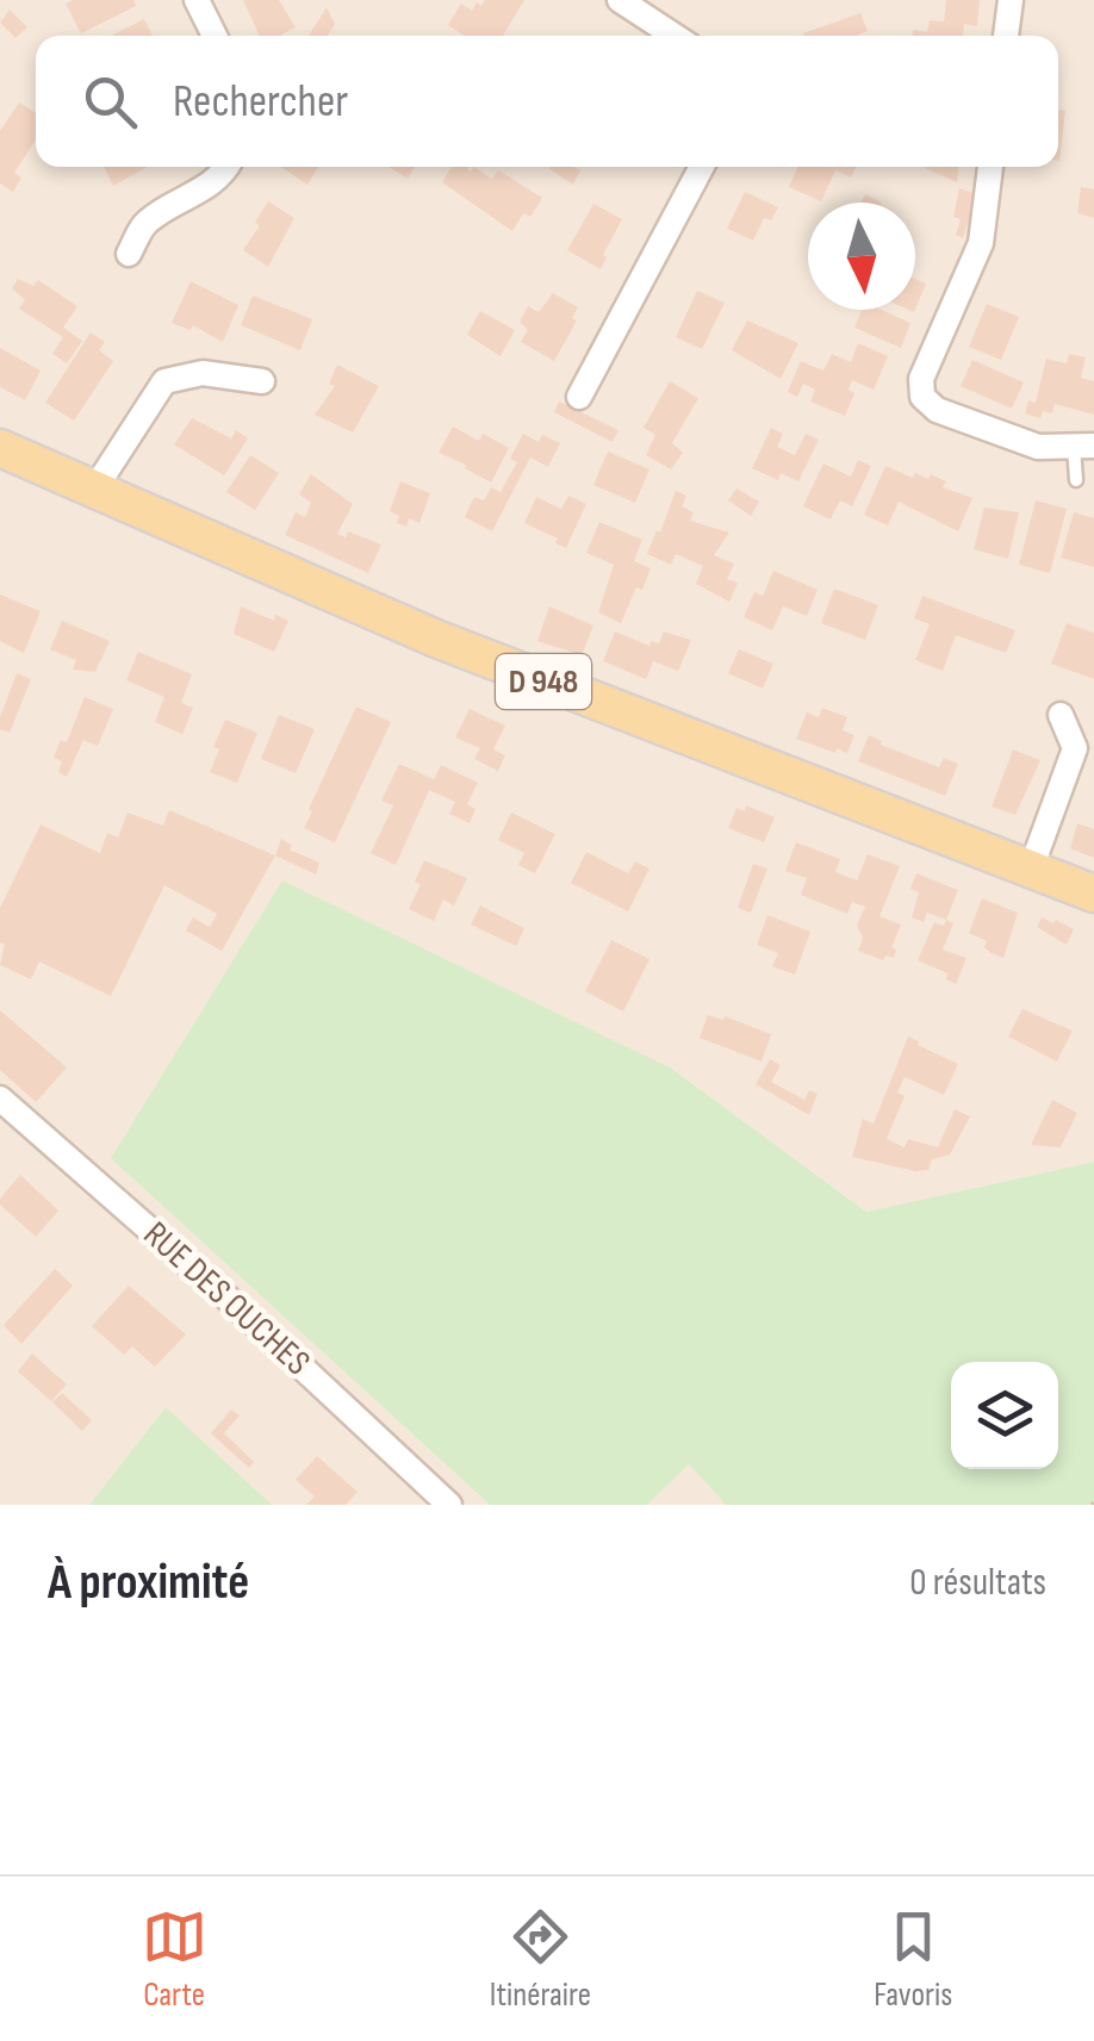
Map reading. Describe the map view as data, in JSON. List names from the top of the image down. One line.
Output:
{"streets":{"main road":["D 948"],"street":["RUE DES OUCHES"]},"north":"bottom","page":{"search":"Rechercher","heading":["À proximité","0 résultats"],"nav":["Carte","Itinéraire","Favoris"]}}
